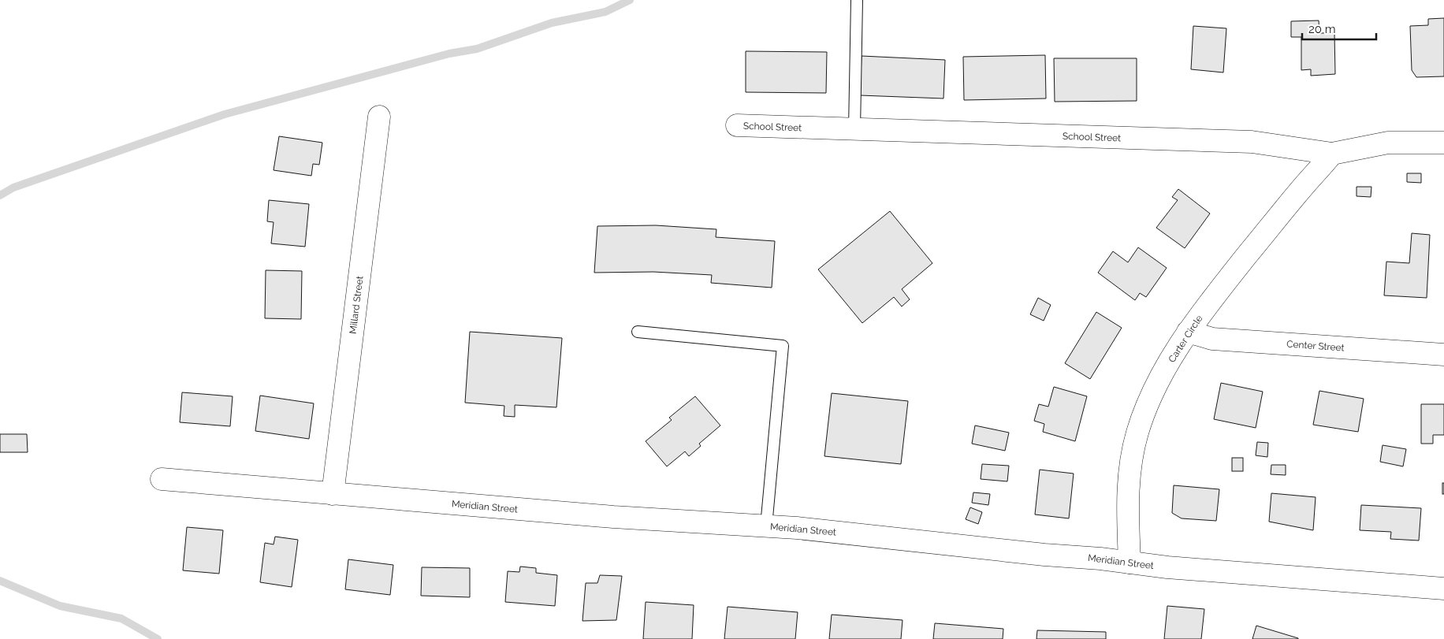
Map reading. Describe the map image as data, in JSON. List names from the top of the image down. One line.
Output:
{"streets":{"street":["School Street","Millard Street","Carter Circle","Center Street","Meridian Street"]},"crossings":[["School Street","Carter Circle"],["Millard Street","Meridian Street"],["Carter Circle","Center Street"],["Carter Circle","Meridian Street"]],"scale_bar":"20 m"}
